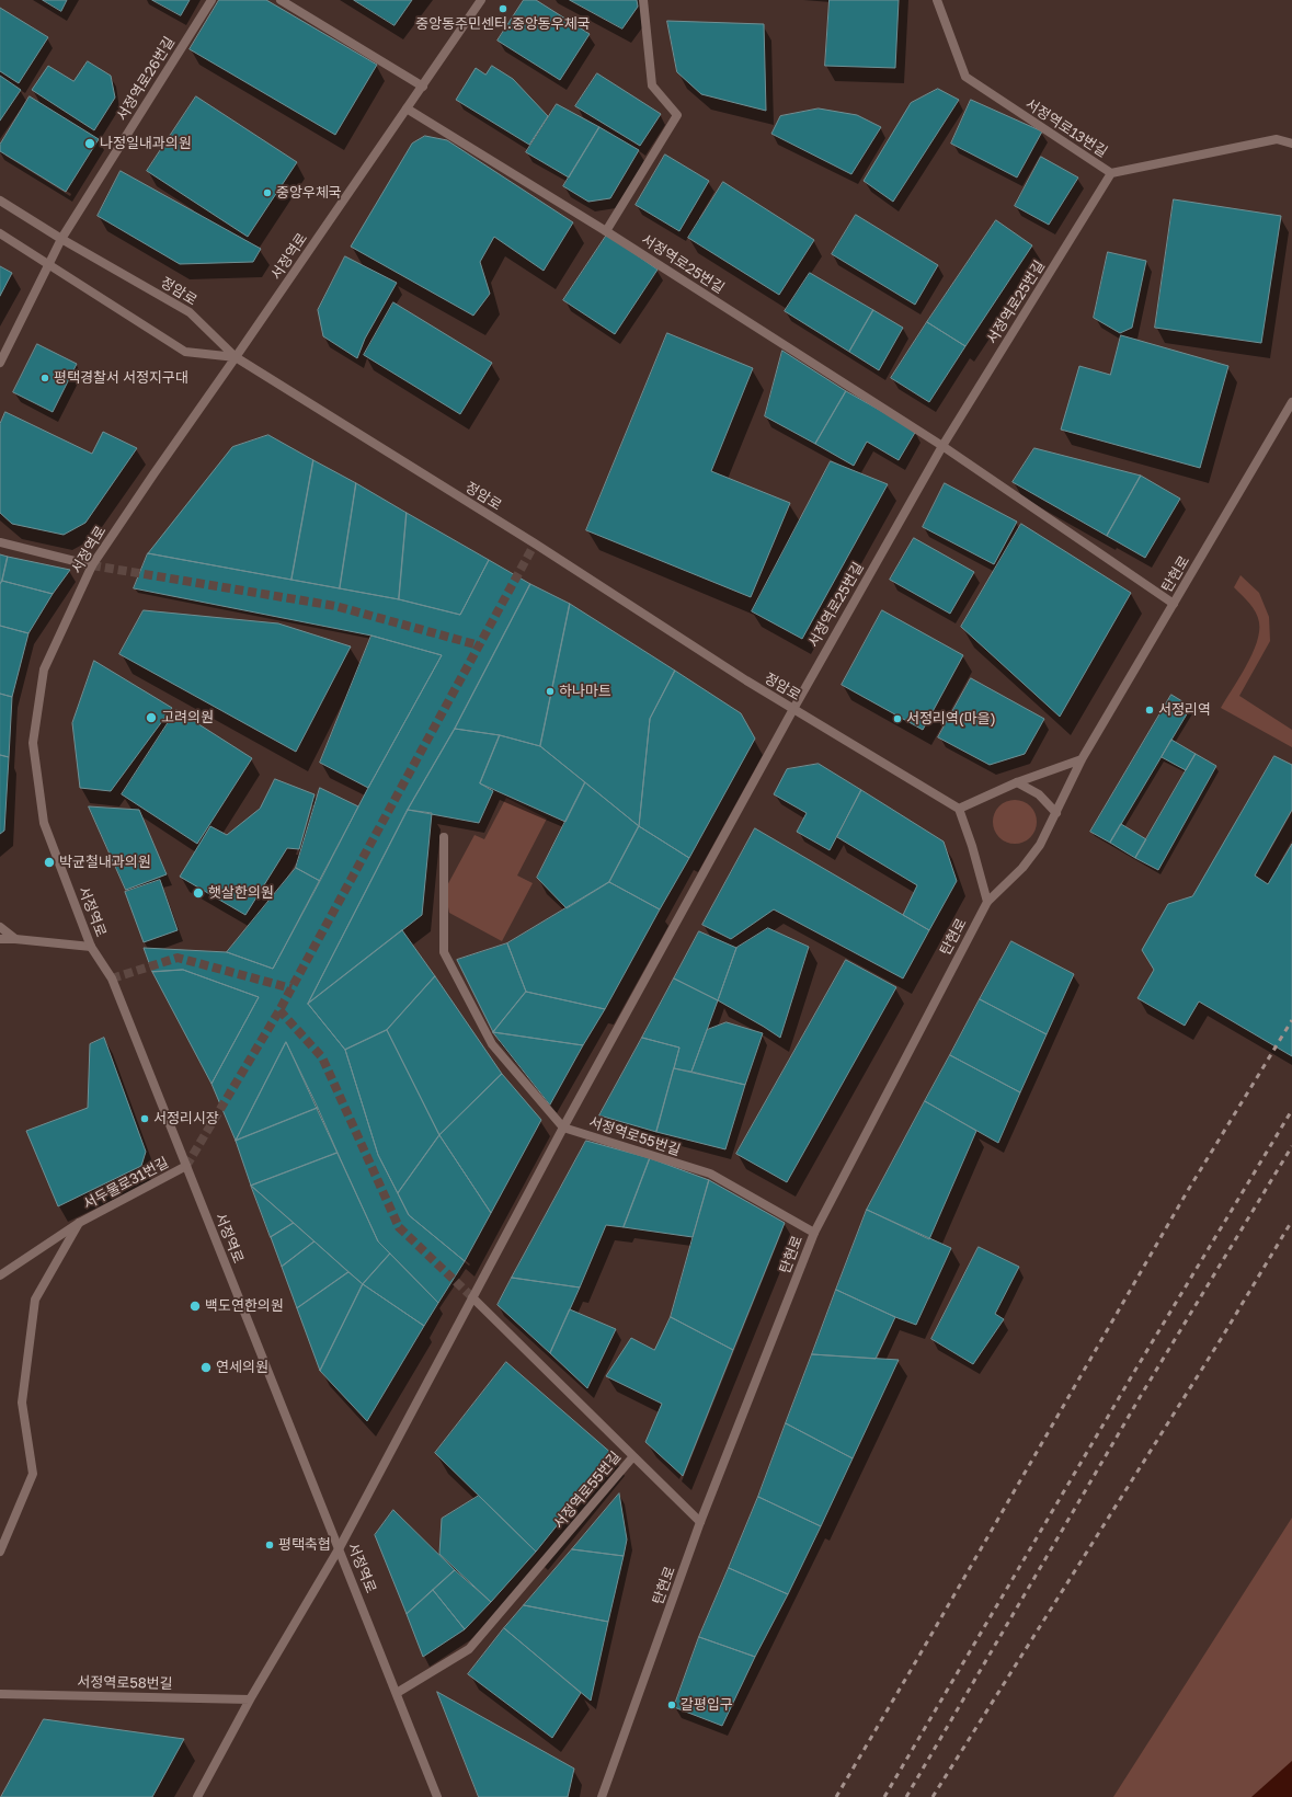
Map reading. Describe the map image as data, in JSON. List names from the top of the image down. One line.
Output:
{"streets":{"street":["서정역로26번길","서정역로13번길","서정역로","서정역로25번길","정암로","탄현로","서정역로55번길","서두물로31번길","서정역로58번길"]},"crossings":[["서정역로26번길","정암로"],["서정역로13번길","서정역로25번길"],["서정역로","서정역로25번길"],["서정역로","정암로"],["서정역로","서정역로55번길"],["서정역로","서두물로31번길"],["서정역로25번길","정암로"],["서정역로25번길","탄현로"],["서정역로25번길","서정역로55번길"],["탄현로","서정역로55번길"]],"places":["중앙동주민센터.중앙동우체국","나정일내과의원","중앙우체국","평택경찰서 서정지구대","하나마트","서정리역","고려의원","서정리역(마을)","박균철내과의원","햇살한의원","서정리시장","백도연한의원","연세의원","평택축협","갈평입구"]}
